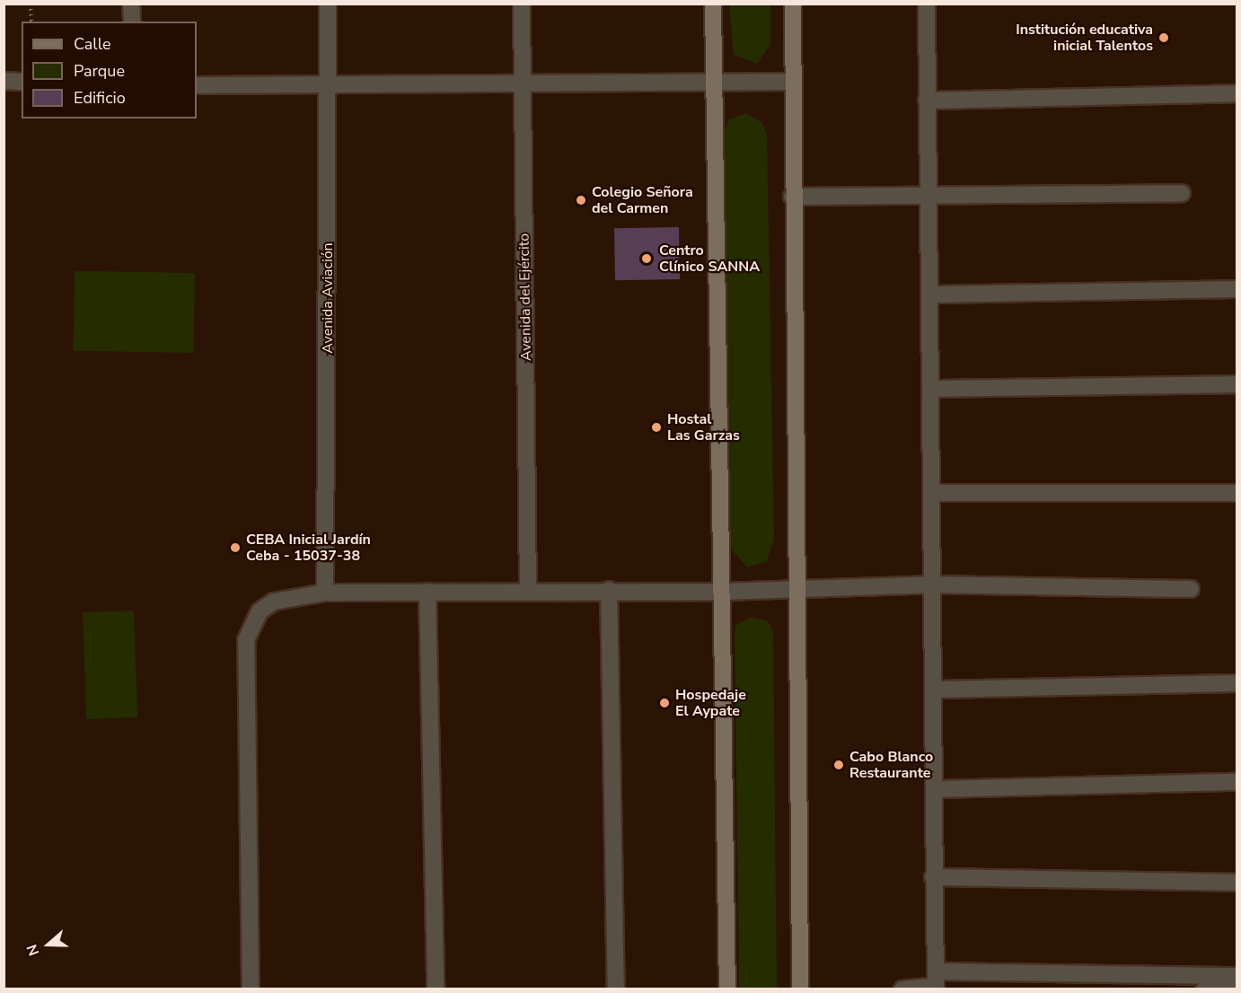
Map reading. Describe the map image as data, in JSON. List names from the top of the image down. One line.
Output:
{"streets":{"street":["Avenida del Ejército","Avenida Aviación"]},"places":["Institución educativa inicial Talentos","Colegio Señora del Carmen","Centro Clínico SANNA","Hostal Las Garzas","CEBA Inicial Jardín Ceba - 15037-38","Hospedaje El Aypate","Cabo Blanco Restaurante"],"legend":["Calle","Parque","Edificio"],"north":"left"}
